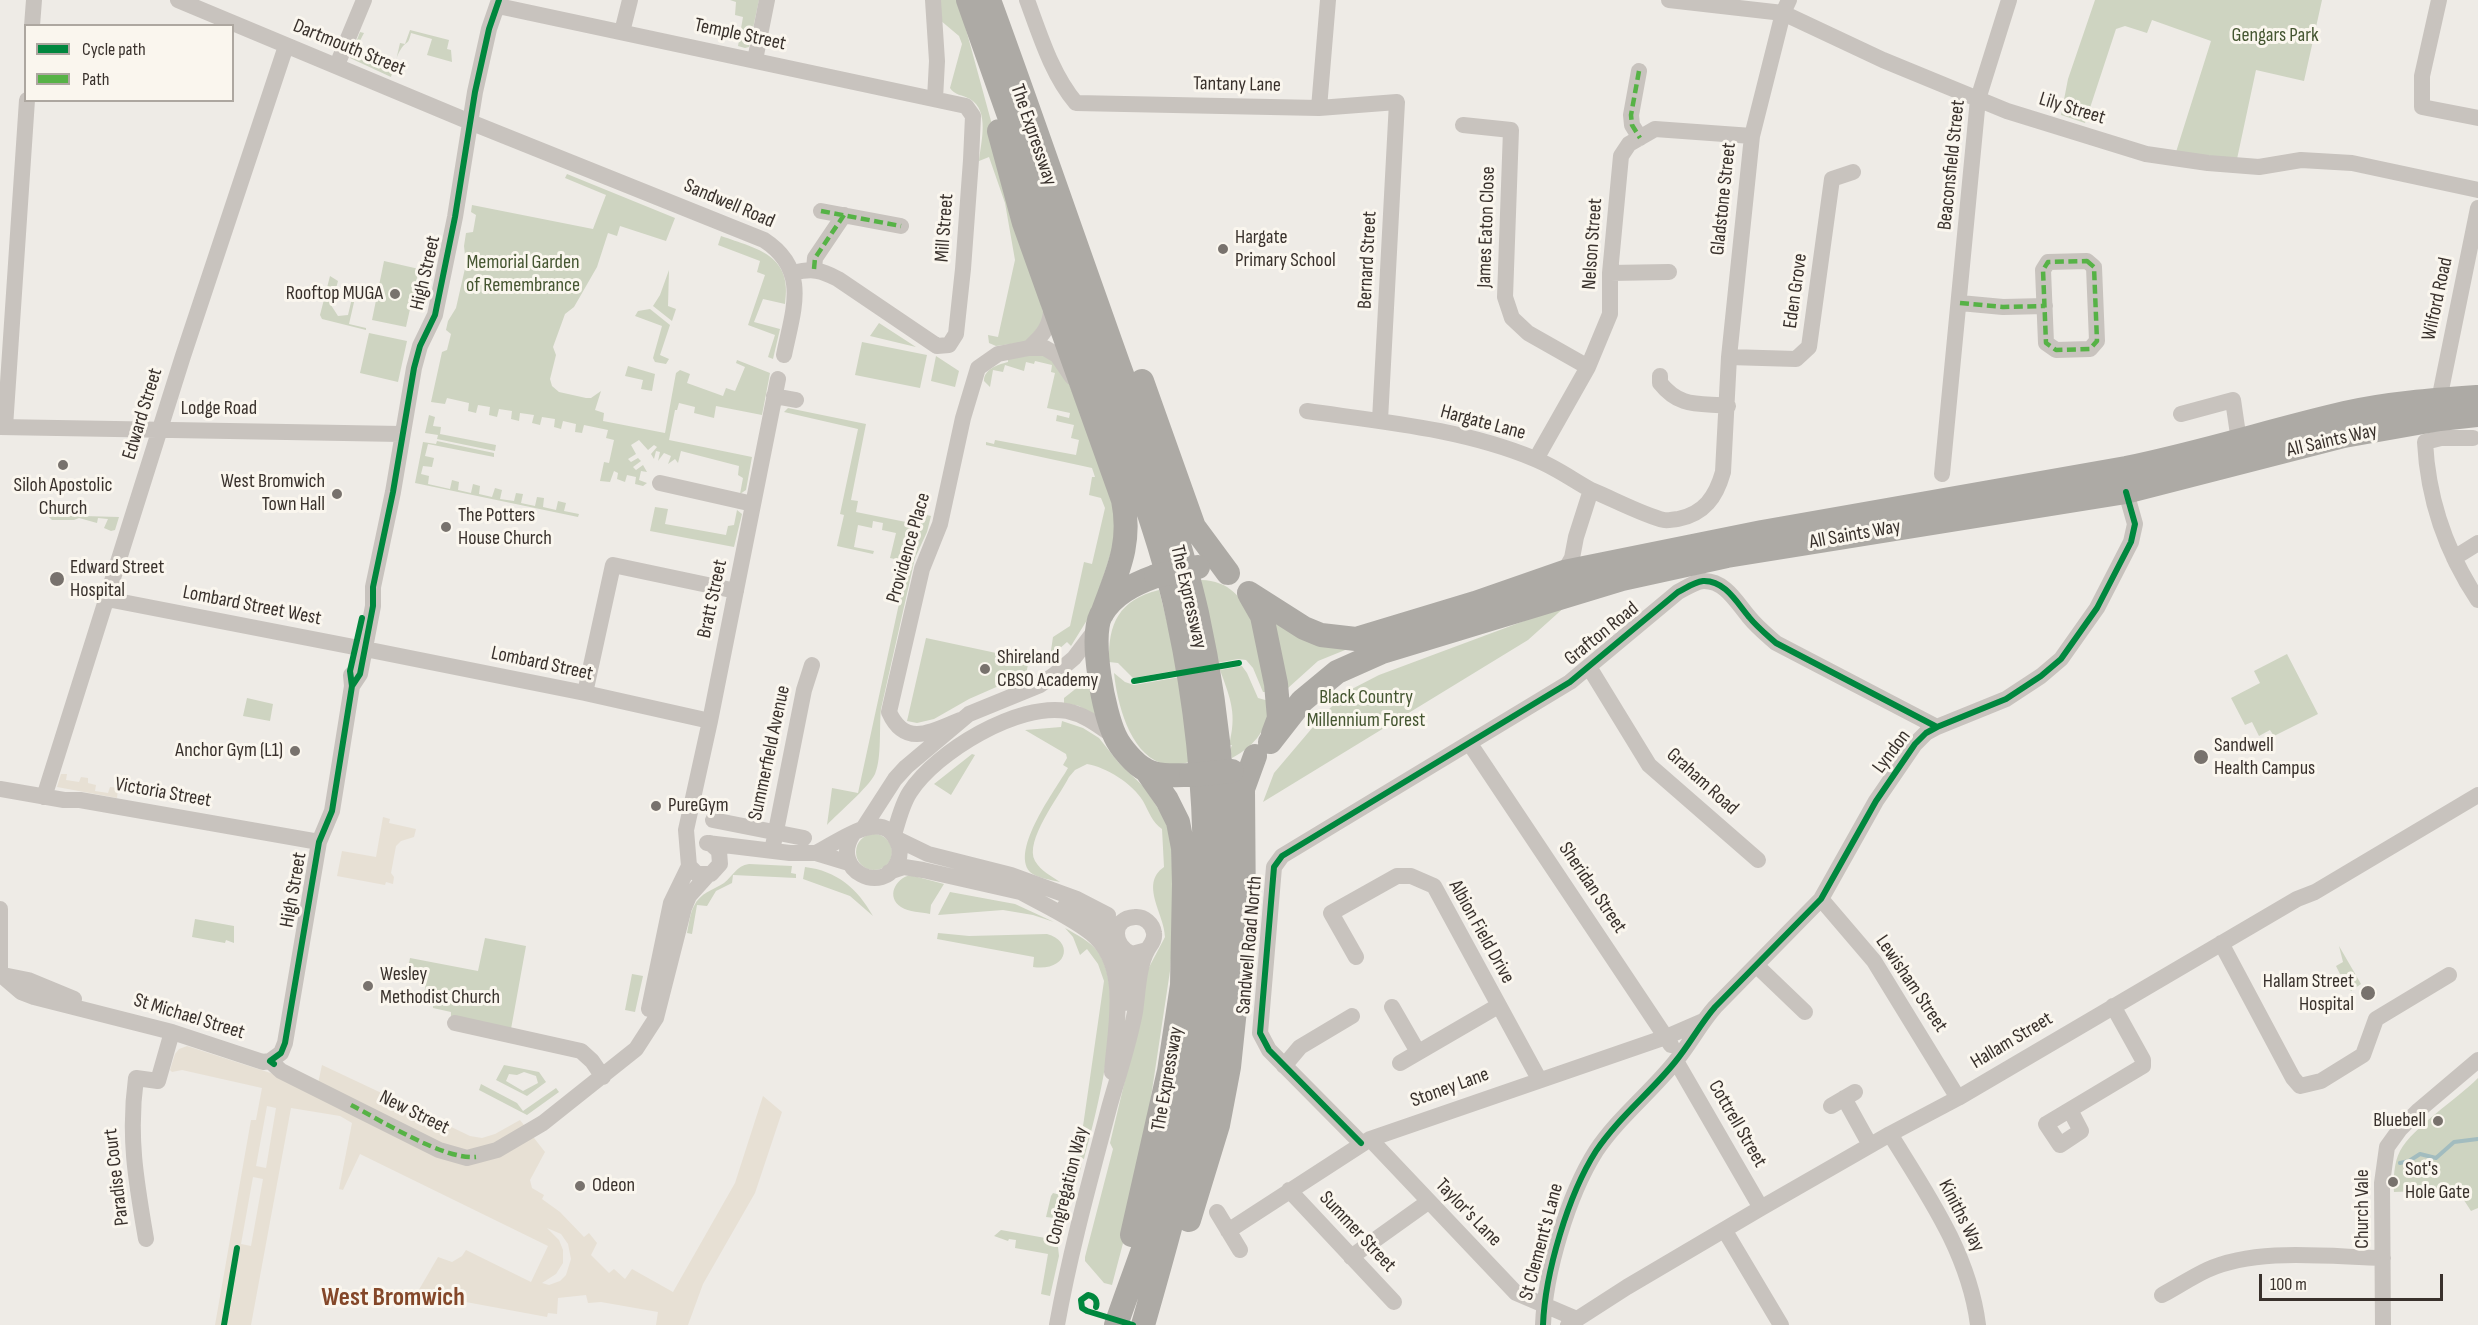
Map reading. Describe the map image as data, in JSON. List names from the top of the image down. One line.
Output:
{"streets":{"highway":["The Expressway","All Saints Way"],"street":["Temple Street","Dartmouth Street","Tantany Lane","Lily Street","Beaconsfield Street","Gladstone Street","Sandwell Road","James Eaton Close","Mill Street","Nelson Street","Bernard Street","High Street","Eden Grove","Wilford Road","Lodge Road","Edward Street","Hargate Lane","Providence Place","Bratt Street","Lombard Street West","Grafton Road","Lombard Street","Lyndon","Summerfield Avenue","Graham Road","Victoria Street","Sheridan Street","Albion Field Drive","Sandwell Road North","Lewisham Street","St Michael Street","Hallam Street","Stoney Lane","New Street","Cottrell Street","Paradise Court","Congregation Way","Church Vale","Taylor's Lane","Kiniths Way","Summer Street","St Clement's Lane"]},"crossings":[["Temple Street","Mill Street"],["Temple Street","High Street"],["Dartmouth Street","Sandwell Road"],["Dartmouth Street","High Street"],["Dartmouth Street","Edward Street"],["Tantany Lane","Bernard Street"],["Lily Street","Beaconsfield Street"],["Lily Street","Gladstone Street"],["Gladstone Street","Eden Grove"],["Gladstone Street","Hargate Lane"],["Sandwell Road","High Street"],["James Eaton Close","Nelson Street"],["Nelson Street","Hargate Lane"],["Bernard Street","Hargate Lane"],["High Street","Lodge Road"],["High Street","Lombard Street West"],["High Street","Lombard Street"],["High Street","Victoria Street"],["High Street","St Michael Street"],["High Street","New Street"],["Wilford Road","All Saints Way"],["Lodge Road","Edward Street"],["Edward Street","Lombard Street West"],["Edward Street","Victoria Street"],["All Saints Way","Lyndon"],["Bratt Street","Lombard Street"],["Bratt Street","New Street"],["Lombard Street West","Lombard Street"],["Grafton Road","Lyndon"],["Grafton Road","Graham Road"],["Grafton Road","Sheridan Street"],["Grafton Road","Sandwell Road North"],["Lyndon","Sheridan Street"],["Lyndon","Lewisham Street"],["Lyndon","Stoney Lane"],["Lyndon","Cottrell Street"],["Lyndon","St Clement's Lane"],["Summerfield Avenue","New Street"],["Sheridan Street","Stoney Lane"],["Sheridan Street","Cottrell Street"],["Sheridan Street","St Clement's Lane"],["Albion Field Drive","Stoney Lane"],["Sandwell Road North","Stoney Lane"],["Sandwell Road North","Taylor's Lane"],["Lewisham Street","Hallam Street"],["St Michael Street","New Street"],["St Michael Street","Paradise Court"],["Hallam Street","Cottrell Street"],["Hallam Street","Taylor's Lane"],["Hallam Street","Kiniths Way"],["Stoney Lane","Taylor's Lane"],["Stoney Lane","Summer Street"],["Cottrell Street","St Clement's Lane"],["Taylor's Lane","St Clement's Lane"]],"districts":["West Bromwich"],"parks":["Gengars Park","Memorial Garden of Remembrance","Black Country Millennium Forest"],"places":["Hargate Primary School","Rooftop MUGA","Siloh Apostolic Church","West Bromwich Town Hall","The Potters House Church","Edward Street Hospital","Shireland CBSO Academy","Anchor Gym (L1)","Sandwell Health Campus","PureGym","Wesley Methodist Church","Hallam Street Hospital","Bluebell","Sot's Hole Gate","Odeon"],"legend":["Cycle path","Path"],"scale_bar":"100 m"}
